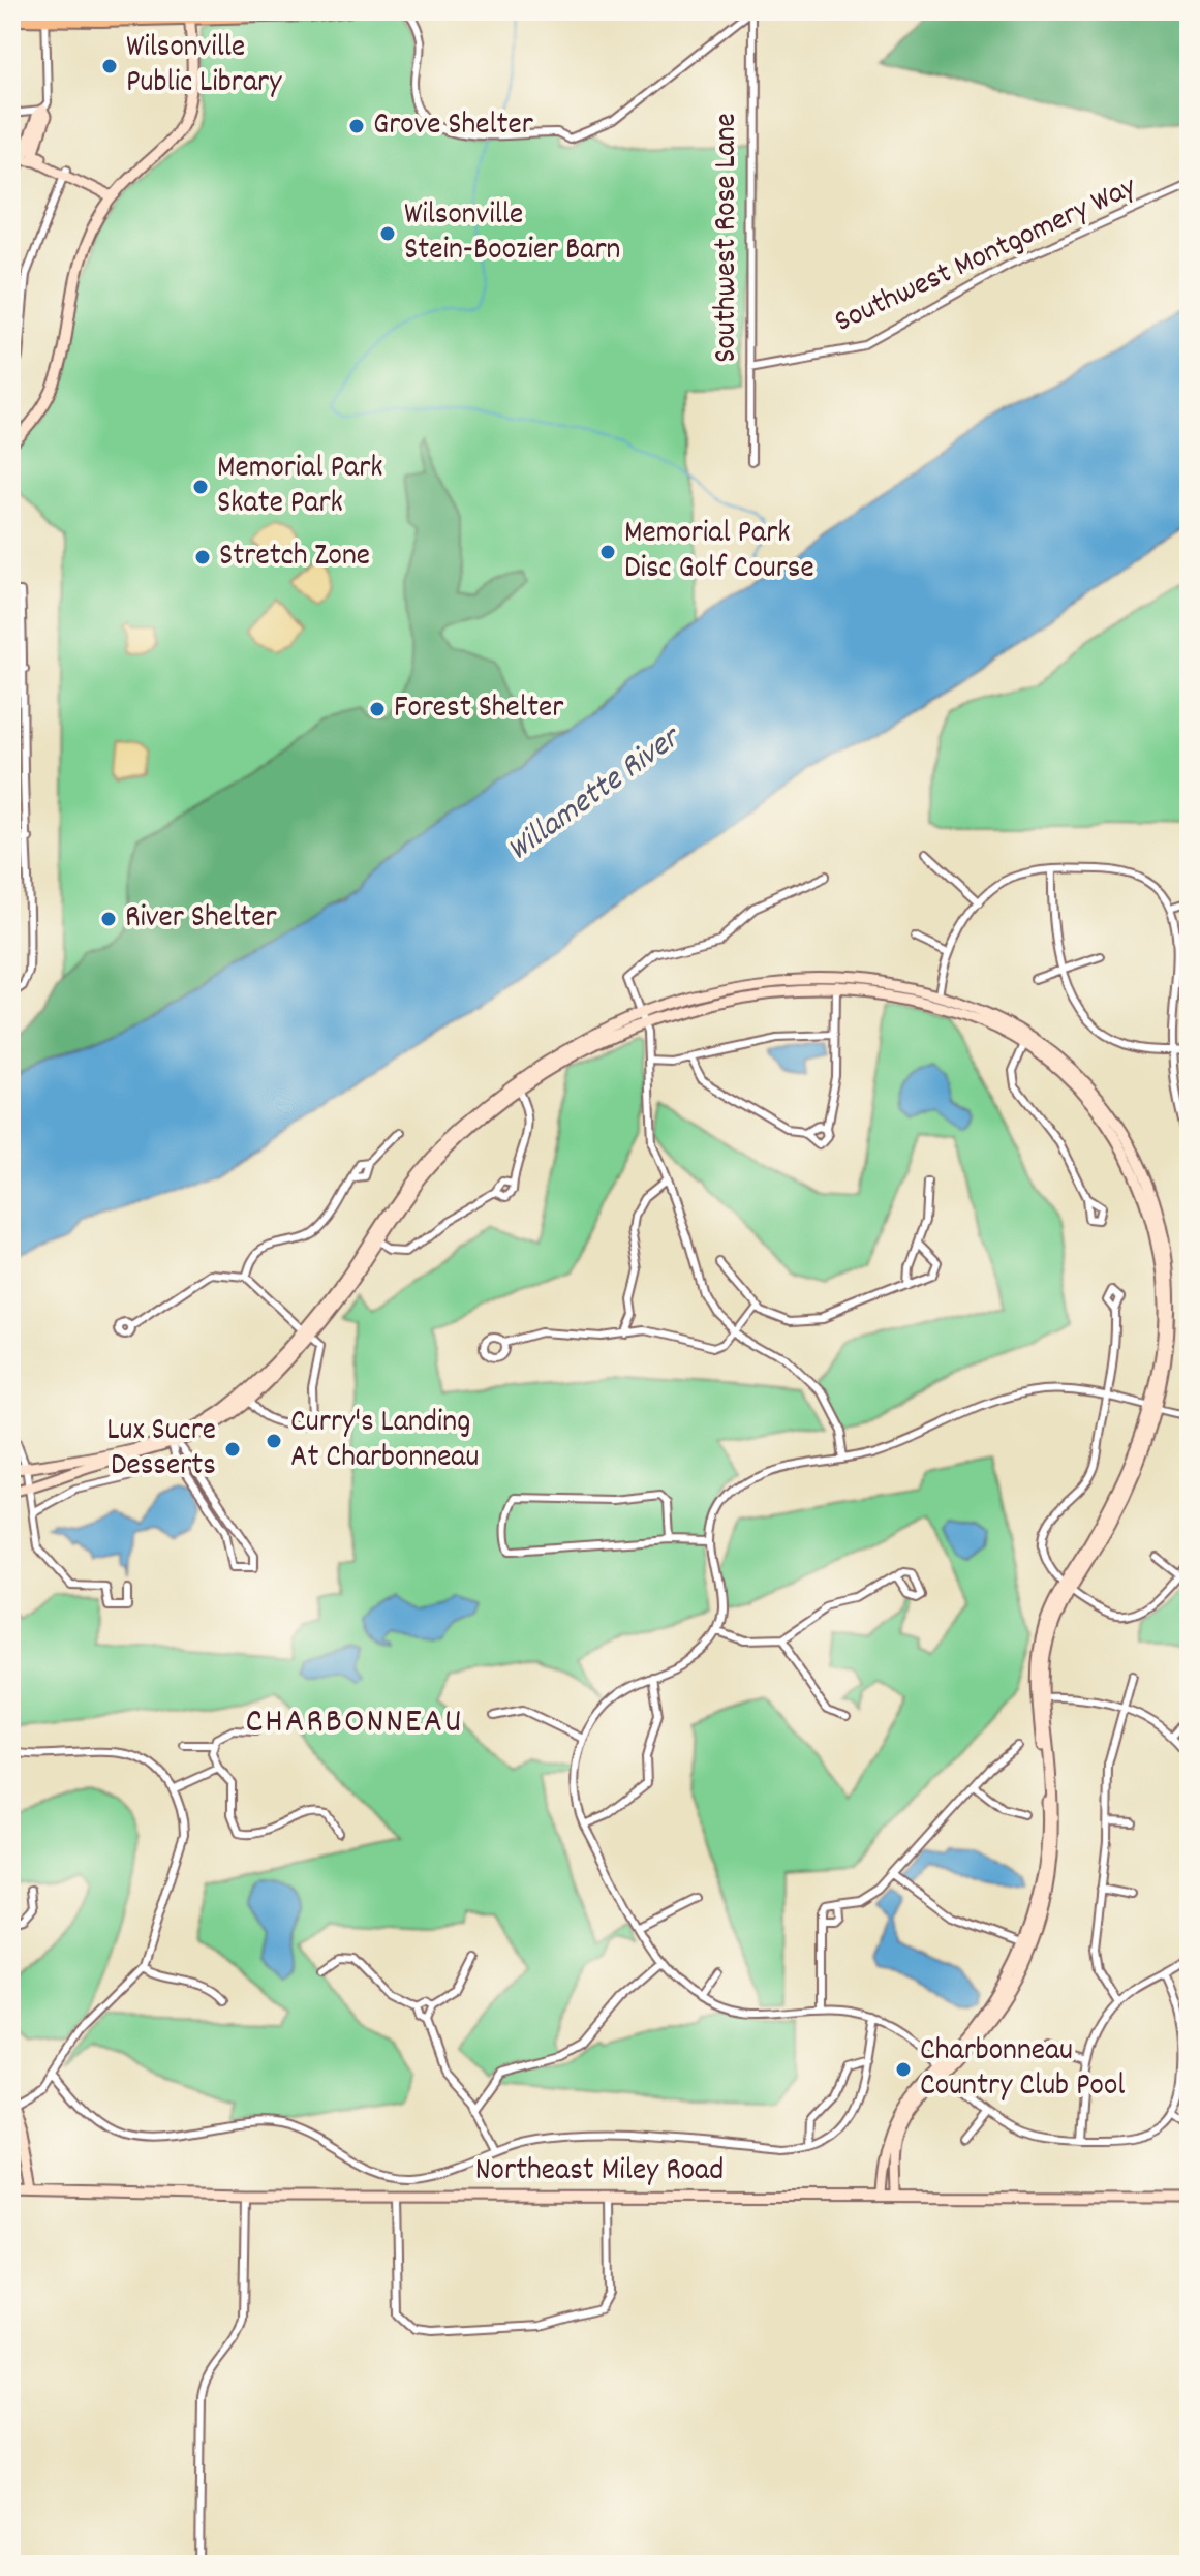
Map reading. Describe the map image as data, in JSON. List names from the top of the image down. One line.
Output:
{"streets":{"street":["Southwest Rose Lane","Southwest Montgomery Way","Northeast Miley Road"]},"crossings":[["Southwest Rose Lane","Southwest Montgomery Way"]],"districts":["CHARBONNEAU"],"water":["Willamette River"],"places":["Wilsonville Public Library","Grove Shelter","Wilsonville Stein-Boozier Barn","Memorial Park Skate Park","Memorial Park Disc Golf Course","Stretch Zone","Forest Shelter","River Shelter","Curry's Landing At Charbonneau","Lux Sucre Desserts","Charbonneau Country Club Pool"]}
